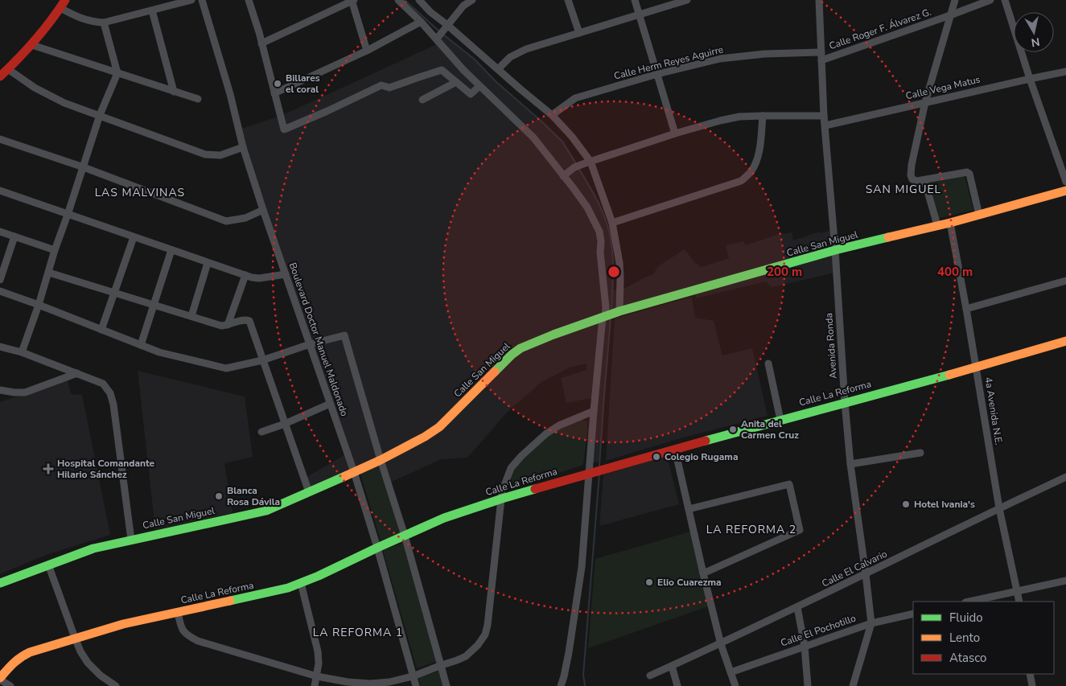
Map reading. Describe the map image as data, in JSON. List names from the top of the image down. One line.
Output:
{"streets":{"main road":["Calle San Miguel","Calle La Reforma"],"street":["Calle Roger F. Álvarez G.","Calle Herm Reyes Aguirre","Calle Vega Matus","Boulevard Doctor Manuel Maldonado","Avenida Ronda","4a Avenida N.E.","Calle El Calvario","Calle El Pochotillo"]},"crossings":[["Calle Roger F. Álvarez G.","Avenida Ronda"],["Calle Herm Reyes Aguirre","Avenida Ronda"],["Calle Vega Matus","Avenida Ronda"],["Calle San Miguel","Boulevard Doctor Manuel Maldonado"],["Calle San Miguel","Avenida Ronda"],["Calle San Miguel","4a Avenida N.E."],["Boulevard Doctor Manuel Maldonado","Calle La Reforma"],["Avenida Ronda","Calle La Reforma"],["Avenida Ronda","Calle El Calvario"],["Avenida Ronda","Calle El Pochotillo"],["Calle La Reforma","4a Avenida N.E."],["4a Avenida N.E.","Calle El Calvario"]],"districts":["SAN MIGUEL","LAS MALVINAS","LA REFORMA 2","LA REFORMA 1"],"places":{"other":["Billares el coral","Anita del Carmen Cruz","Colegio Rugama","Blanca Rosa Dávila","Hotel Ivania's","Elio Cuarezma"],"health":["Hospital Comandante Hilario Sánchez"]},"legend":["Fluido","Lento","Atasco"],"north":"bottom","rings":["200 m","400 m"]}
